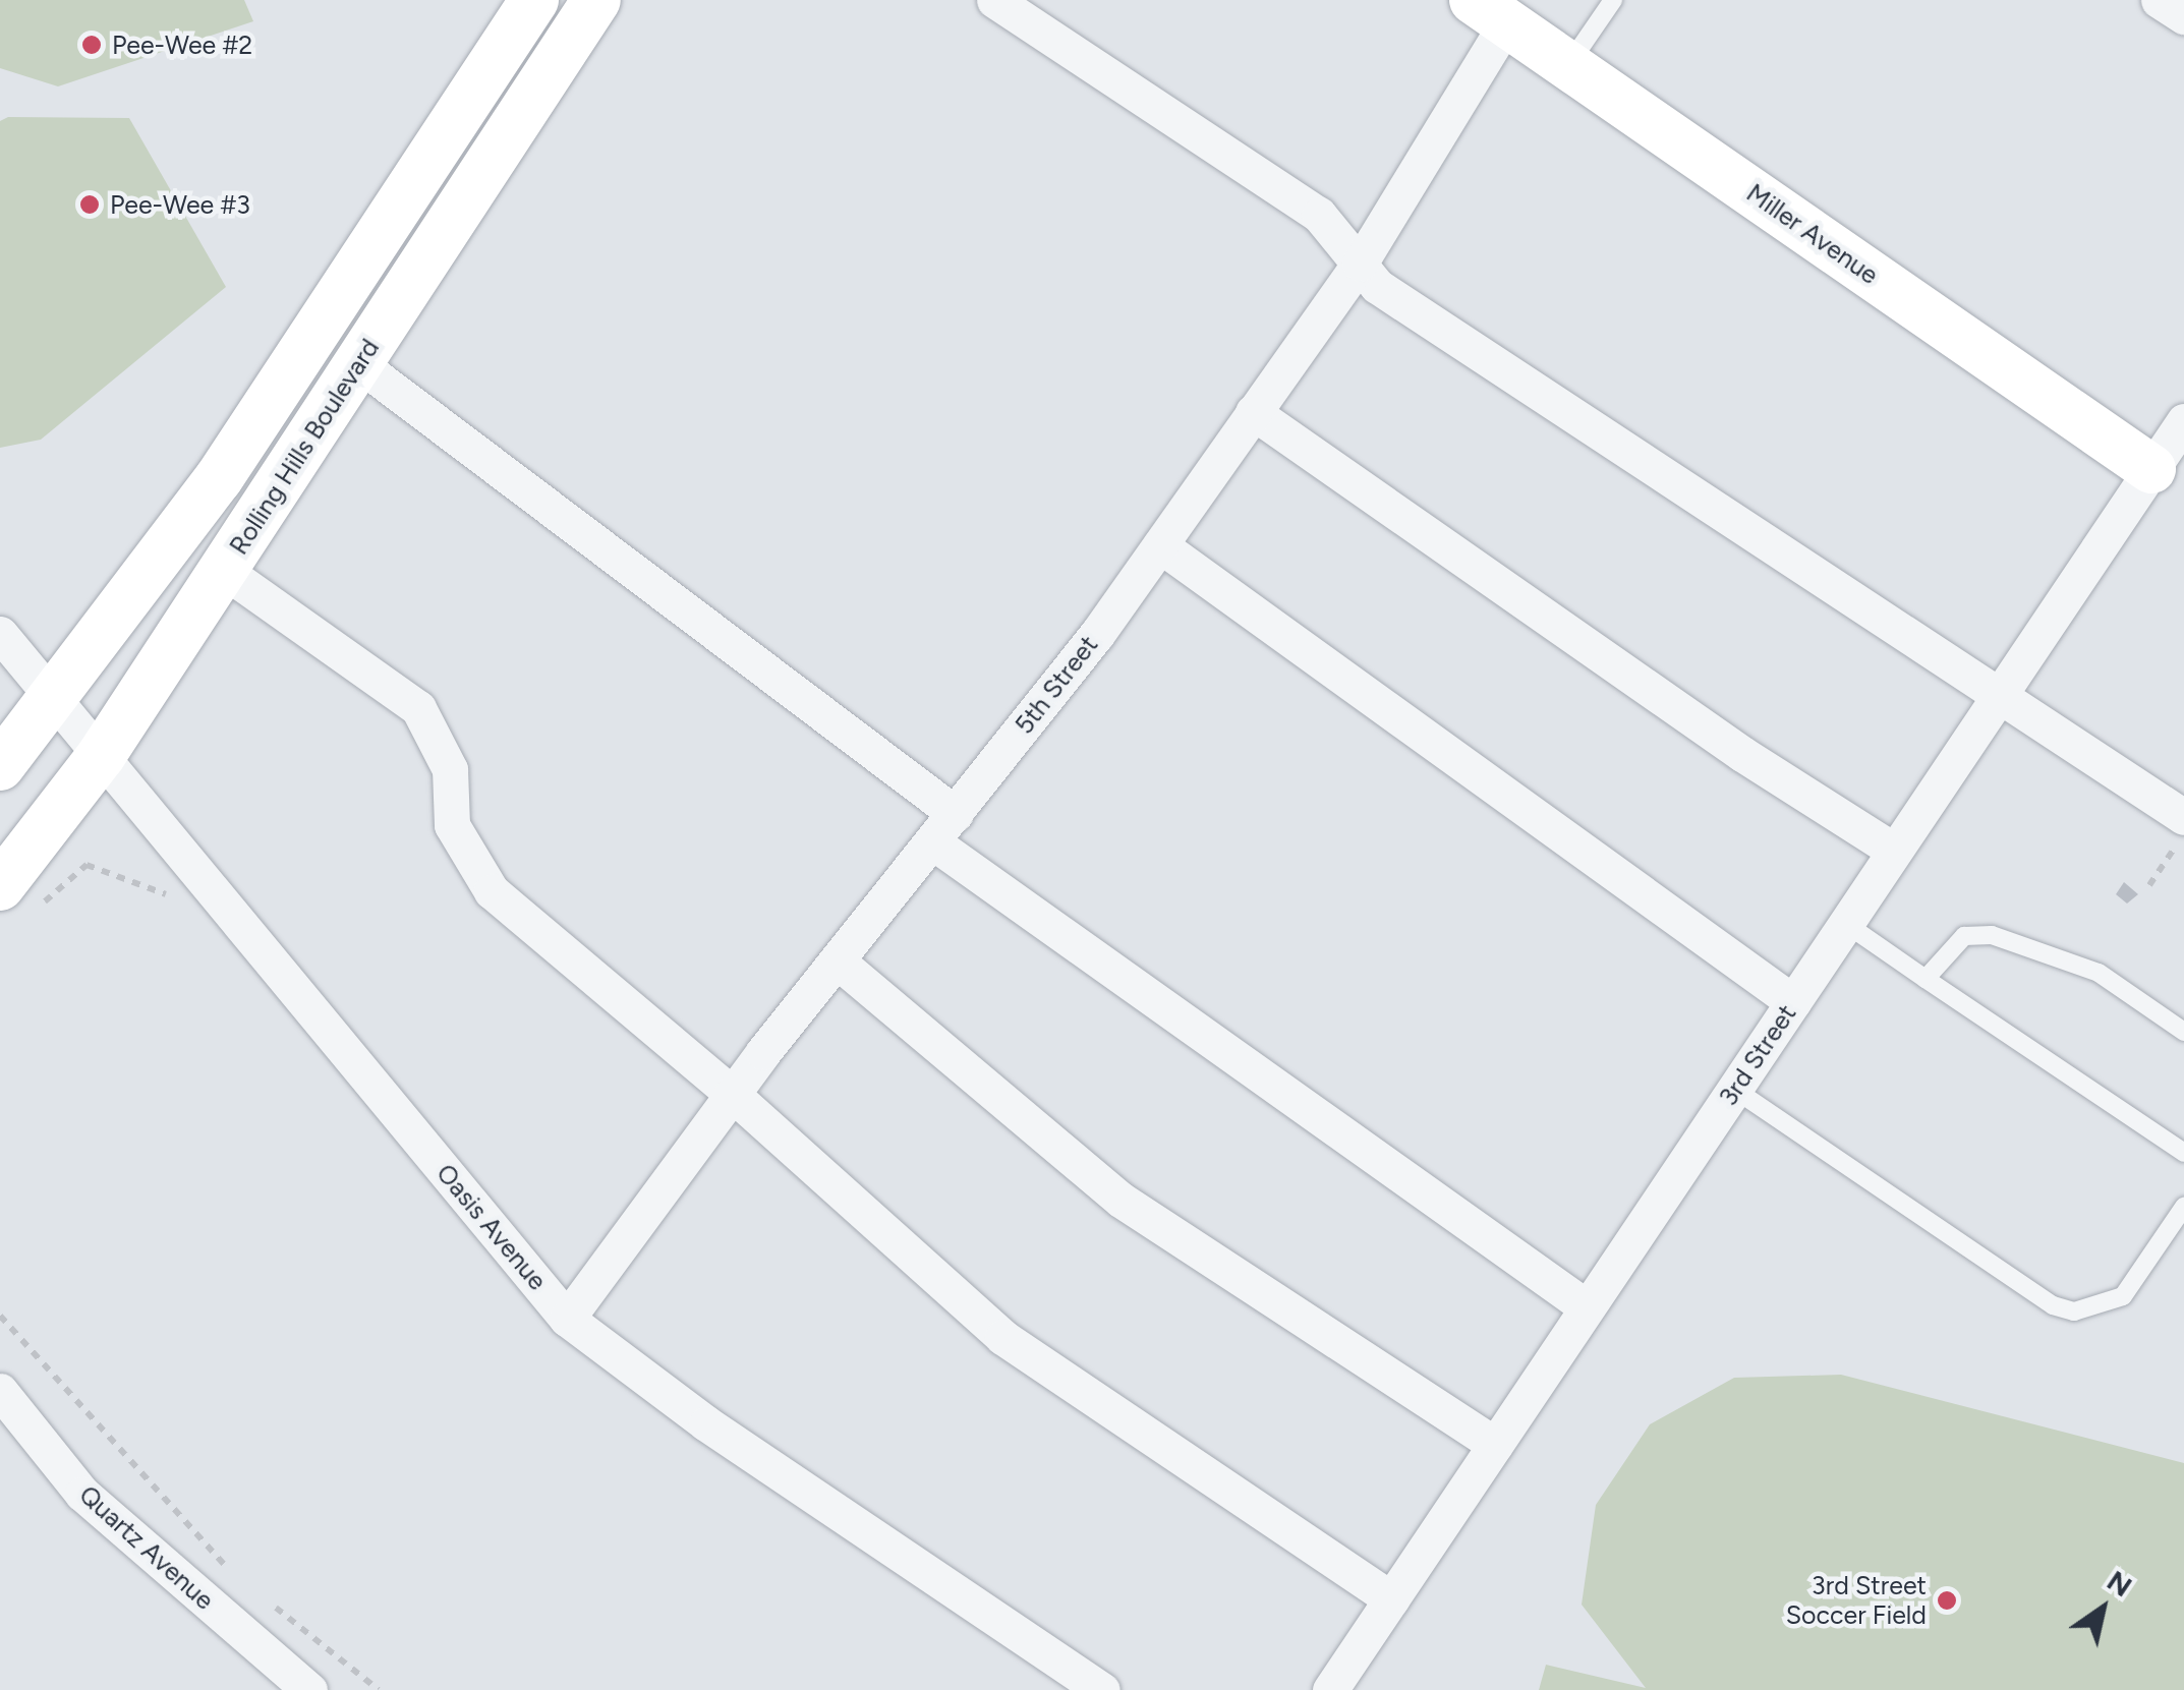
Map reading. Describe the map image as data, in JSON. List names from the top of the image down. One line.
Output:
{"streets":{"main road":["Miller Avenue","Rolling Hills Boulevard"],"street":["5th Street","3rd Street","Oasis Avenue","Quartz Avenue"]},"crossings":[["Miller Avenue","5th Street"],["Miller Avenue","3rd Street"],["Rolling Hills Boulevard","Oasis Avenue"],["5th Street","Oasis Avenue"]],"places":["Pee-Wee #2","Pee-Wee #3","3rd Street Soccer Field"],"north":"top right"}
